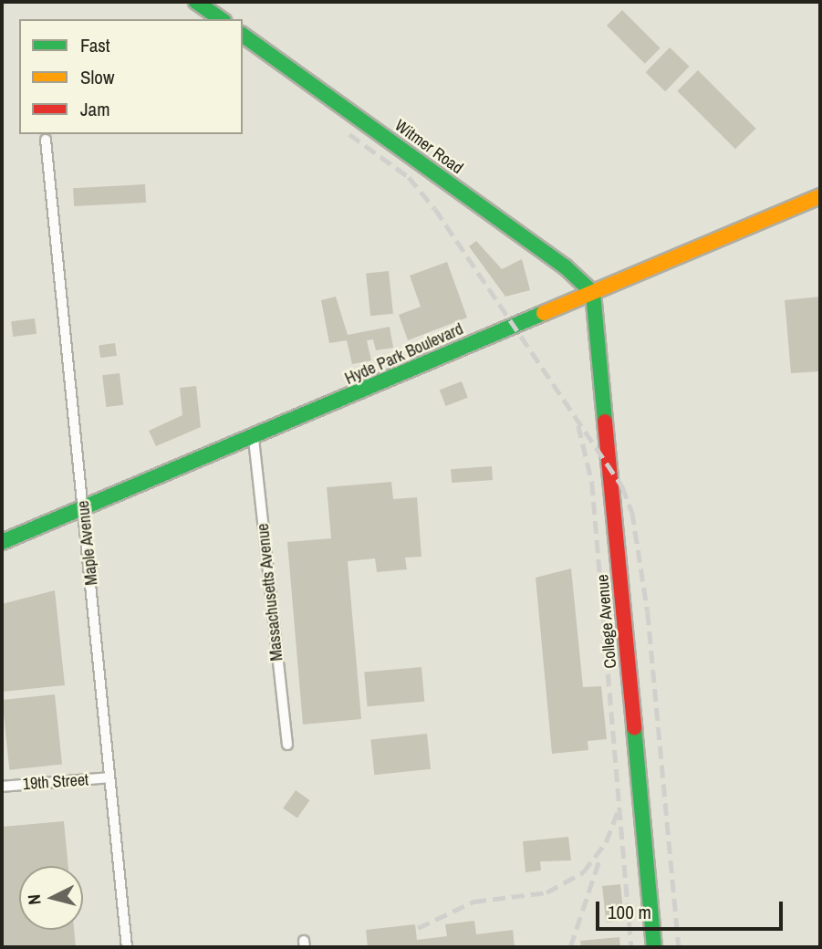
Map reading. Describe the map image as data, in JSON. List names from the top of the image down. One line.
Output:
{"streets":{"main road":["Witmer Road","Hyde Park Boulevard","College Avenue"],"street":["Maple Avenue","Massachusetts Avenue","19th Street"]},"crossings":[["Witmer Road","Hyde Park Boulevard"],["Witmer Road","College Avenue"],["Hyde Park Boulevard","Maple Avenue"],["Hyde Park Boulevard","Massachusetts Avenue"],["Hyde Park Boulevard","College Avenue"],["Maple Avenue","19th Street"]],"legend":["Fast","Slow","Jam"],"scale_bar":"100 m","north":"left"}
